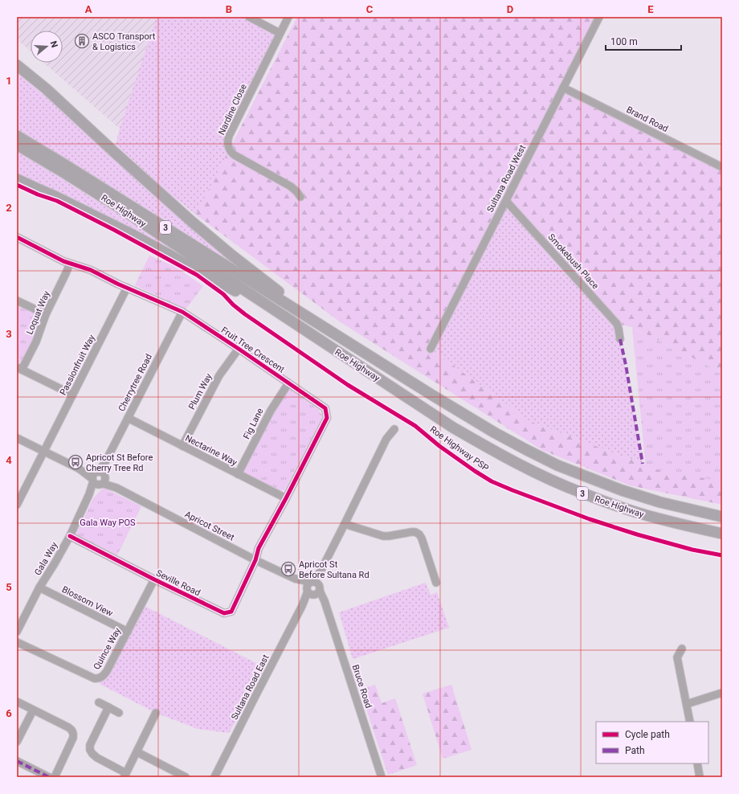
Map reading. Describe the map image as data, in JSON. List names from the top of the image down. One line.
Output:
{"streets":{"highway":["Roe Highway","3"],"street":["Nardine Close","Brand Road","Sultana Road West","Smokebush Place","Loquat Way","Fruit Tree Crescent","Passionfruit Way","Cherrytree Road","Plum Way","Fig Lane","Nectarine Way","Apricot Street","Gala Way","Seville Road","Blossom View","Quince Way","Bruce Road","Sultana Road East"],"cycle path":["Roe Highway PSP"]},"crossings":[["Brand Road","Sultana Road West"],["Sultana Road West","Smokebush Place"],["Loquat Way","Fruit Tree Crescent"],["Fruit Tree Crescent","Passionfruit Way"],["Fruit Tree Crescent","Cherrytree Road"],["Fruit Tree Crescent","Plum Way"],["Fruit Tree Crescent","Fig Lane"],["Fruit Tree Crescent","Nectarine Way"],["Fruit Tree Crescent","Apricot Street"],["Fruit Tree Crescent","Seville Road"],["Passionfruit Way","Apricot Street"],["Cherrytree Road","Nectarine Way"],["Cherrytree Road","Apricot Street"],["Cherrytree Road","Gala Way"],["Plum Way","Nectarine Way"],["Fig Lane","Nectarine Way"],["Apricot Street","Gala Way"],["Apricot Street","Seville Road"],["Apricot Street","Bruce Road"],["Apricot Street","Sultana Road East"],["Gala Way","Seville Road"],["Gala Way","Blossom View"],["Seville Road","Quince Way"],["Blossom View","Quince Way"],["Bruce Road","Sultana Road East"]],"parks":["Gala Way POS"],"places":{"building":["ASCO Transport & Logistics"],"bus stop":["Apricot St Before Cherry Tree Rd","Apricot St Before Sultana Rd"]},"legend":["Cycle path","Path"],"scale_bar":"100 m","north":"right","grid":{"columns":["A","B","C","D","E"],"rows":["1","2","3","4","5","6"]}}
